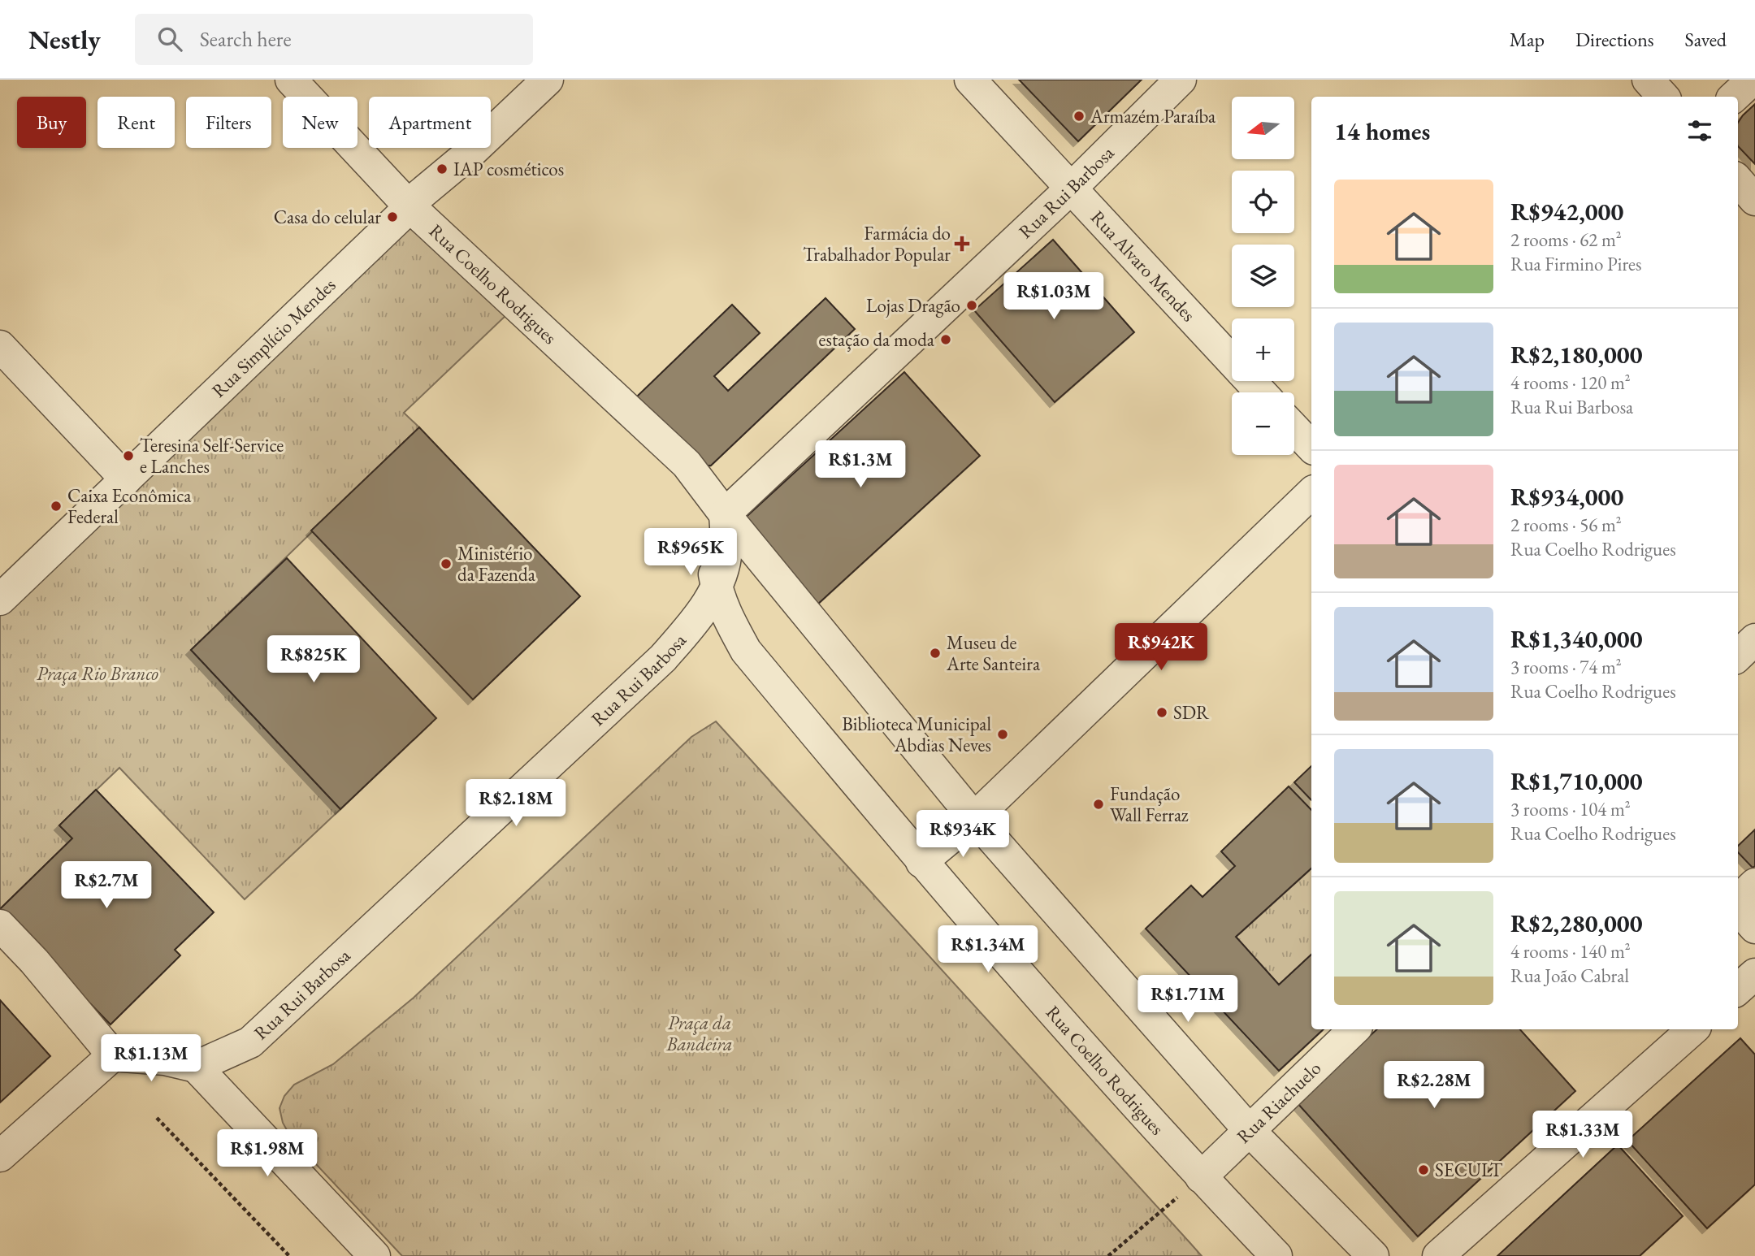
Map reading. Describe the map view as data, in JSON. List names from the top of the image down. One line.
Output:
{"streets":{"street":["Rua Rui Barbosa","Rua Alvaro Mendes","Rua Coelho Rodrigues","Rua Simplício Mendes","Rua Riachuelo"]},"crossings":[["Rua Rui Barbosa","Rua Alvaro Mendes"],["Rua Rui Barbosa","Rua Coelho Rodrigues"],["Rua Coelho Rodrigues","Rua Simplício Mendes"],["Rua Coelho Rodrigues","Rua Riachuelo"]],"parks":["Praça Rio Branco","Praça da Bandeira"],"places":{"other":["Armazém Paraíba","IAP cosméticos","Casa do celular","Lojas Dragão","estação da moda","Teresina Self-Service e Lanches","Caixa Econômica Federal","Ministério da Fazenda","Museu de Arte Santeira","SDR","Biblioteca Municipal Abdias Neves","Fundação Wall Ferraz","SECULT"],"health":["Farmácia do Trabalhador Popular"]},"north":"left","page":{"header":"Nestly","search":"Search here","nav":["Map","Directions","Saved"],"map_buttons":["+","−"],"chip":["Buy","Rent","Filters","New","Apartment"],"heading":"14 homes","list":[{"name":"R$942,000","note":"2 rooms · 62 m² · Rua Firmino Pires"},{"name":"R$2,180,000","note":"4 rooms · 120 m² · Rua Rui Barbosa"},{"name":"R$934,000","note":"2 rooms · 56 m² · Rua Coelho Rodrigues"},{"name":"R$1,340,000","note":"3 rooms · 74 m² · Rua Coelho Rodrigues"},{"name":"R$1,710,000","note":"3 rooms · 104 m² · Rua Coelho Rodrigues"},{"name":"R$2,280,000","note":"4 rooms · 140 m² · Rua João Cabral"}],"price":["R$1.03M","R$1.3M","R$965K","R$942K","R$825K","R$2.18M","R$934K","R$2.7M","R$1.34M","R$1.71M","R$1.13M","R$2.28M","R$1.33M","R$1.98M"]}}
